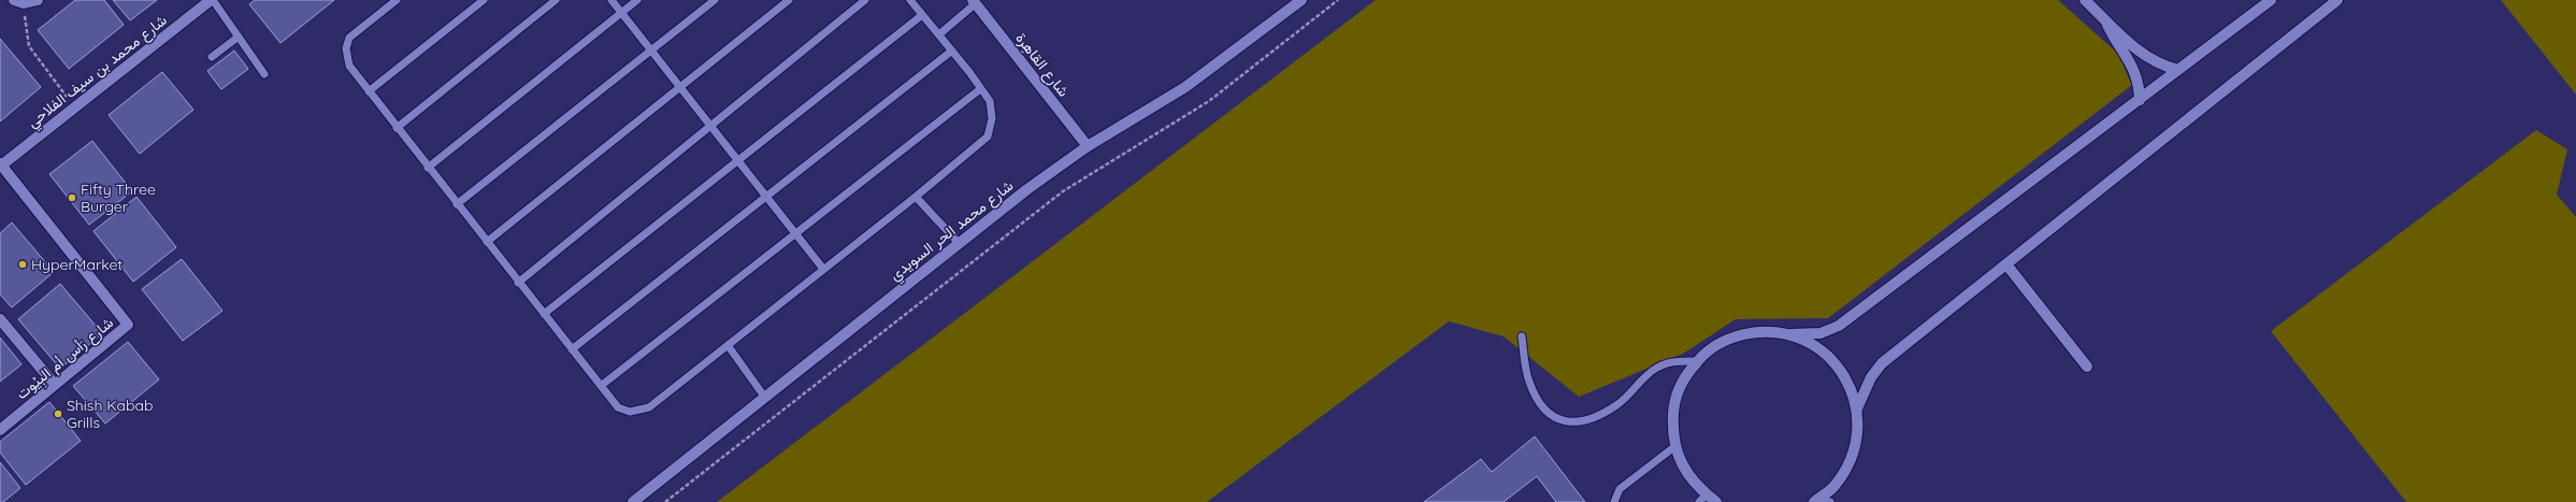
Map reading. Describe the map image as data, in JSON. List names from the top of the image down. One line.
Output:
{"streets":{"street":["شارع القاهِرة","شارع محمد بن سيف الفلاحي","شارع محمد الحر السويدي","شارع رَأس أم البِيُوت"]},"crossings":[["شارع القاهِرة","شارع محمد الحر السويدي"],["شارع محمد بن سيف الفلاحي","شارع رَأس أم البِيُوت"]],"places":["Fifty Three Burger","HyperMarket","Shish Kabab Grills"]}
